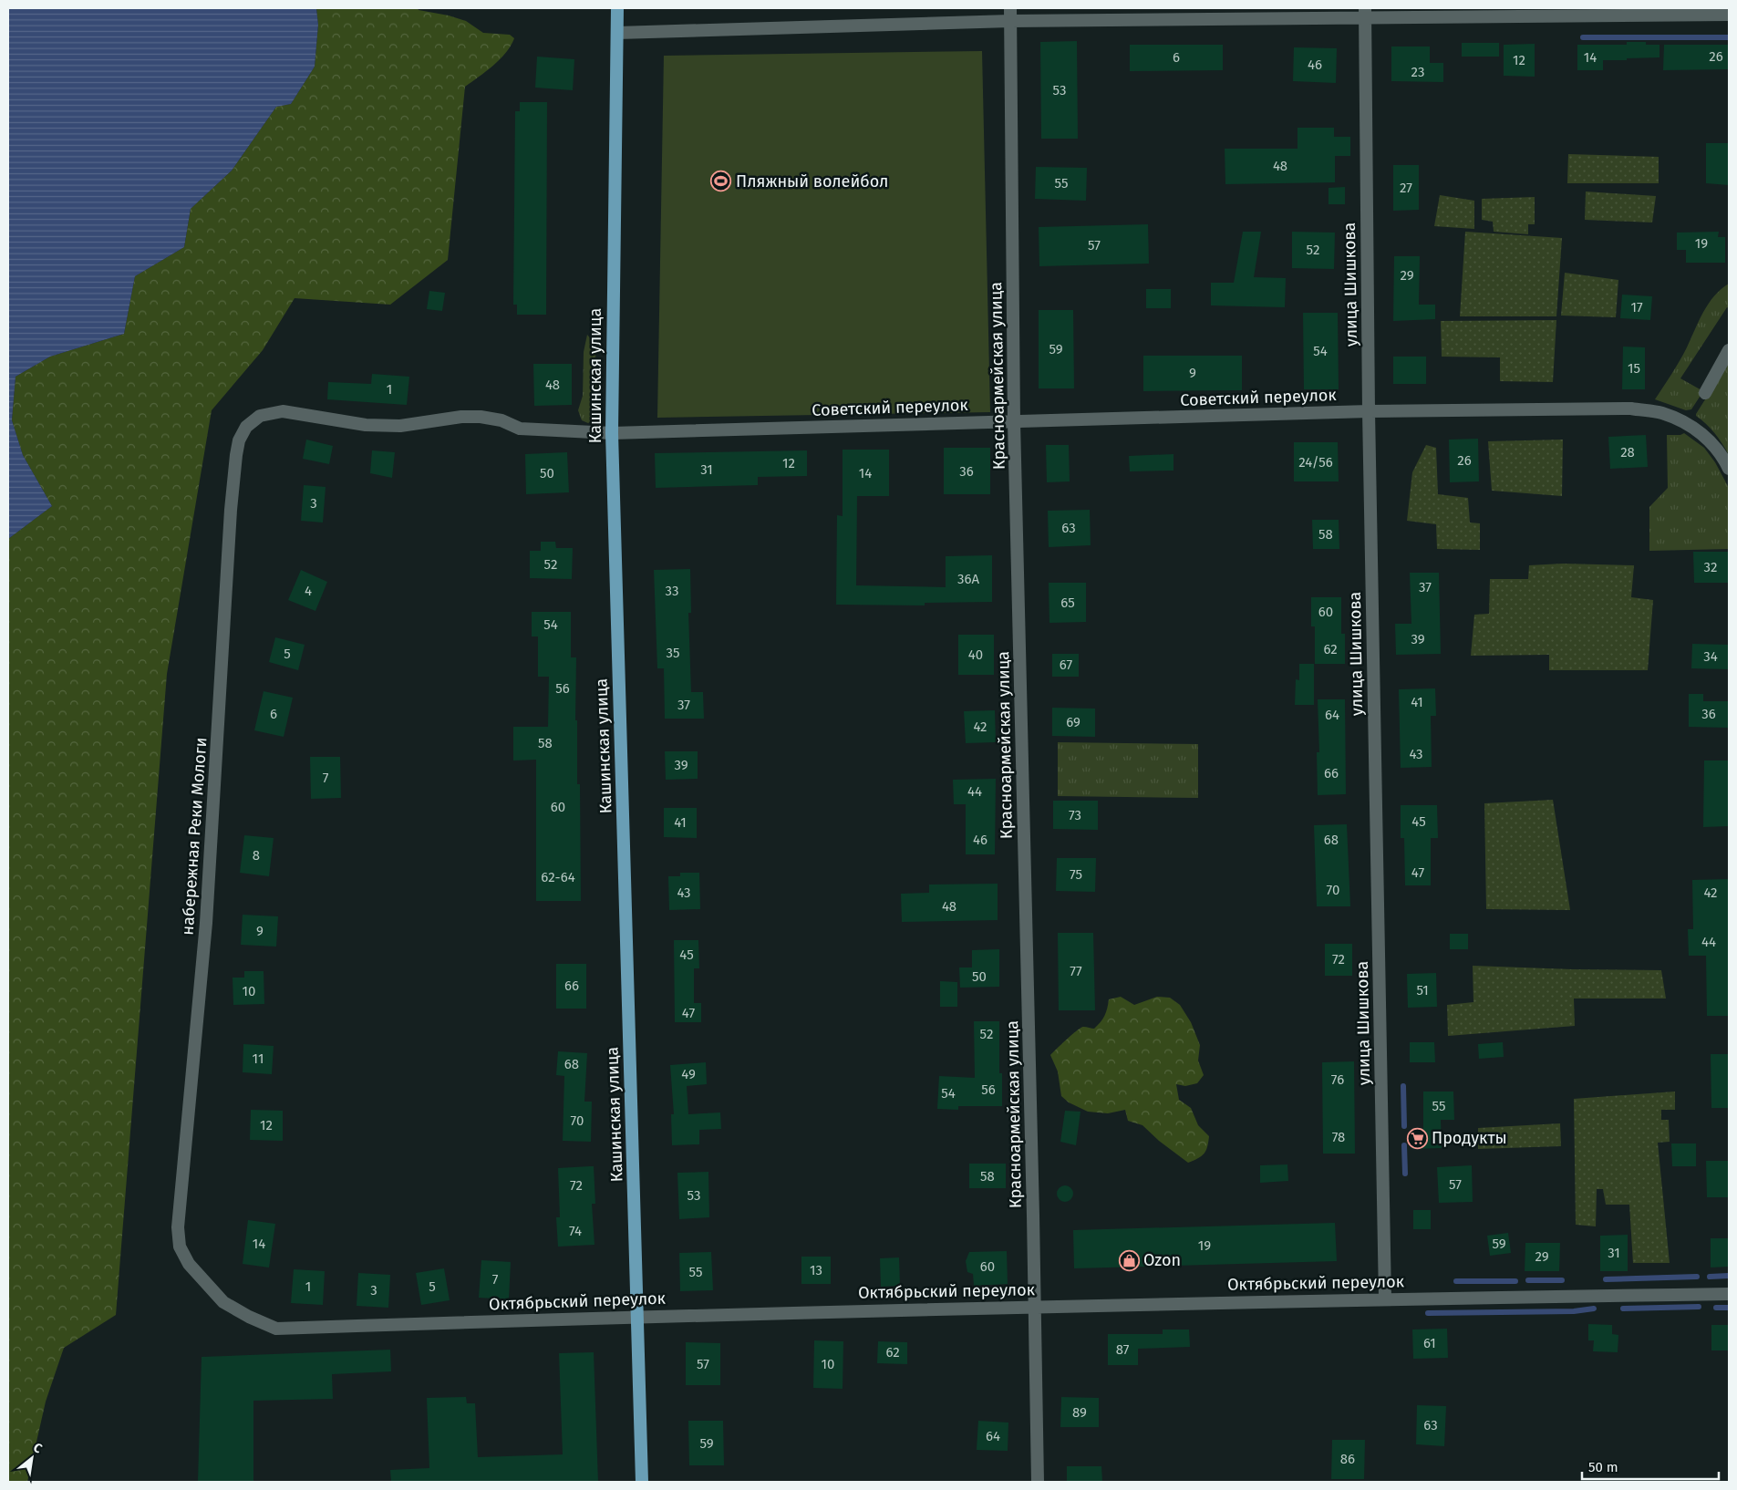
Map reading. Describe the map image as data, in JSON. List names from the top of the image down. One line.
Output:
{"streets":{"main road":["Кашинская улица"],"street":["улица Шишкова","Красноармейская улица","Советский переулок","набережная Реки Мологи","Октябрьский переулок"]},"crossings":[["улица Шишкова","Советский переулок"],["улица Шишкова","Октябрьский переулок"],["Кашинская улица","Советский переулок"],["Кашинская улица","Октябрьский переулок"],["Красноармейская улица","Советский переулок"],["Красноармейская улица","Октябрьский переулок"],["Советский переулок","набережная Реки Мологи"],["набережная Реки Мологи","Октябрьский переулок"]],"places":{"sports":["Пляжный волейбол"],"supermarket":["Продукты"],"shop":["Ozon"]},"house_numbers":["26","6","14","12","46","23","53","48","55","27","19","57","52","29","17","59","54","15","9","48","1","28","26","24/56","12","31","36","50","14","3","63","58","52","32","36А","37","4","33","65","60","54","39","62","35","5","40","34","67","56","41","37","6","36","64","69","42","58","43","39","66","7","44","60","73","45","41","46","68","8","47","75","62-64","70","43","42","48","9","44","45","72","77","50","66","51","10","47","52","11","68","49","76","56","54","55","70","12","78","58","57","72","53","74","14","59","19","31","29","60","13","55","7","1","5","3","61","87","62","57","10","89","63","64","59","86"],"scale_bar":"50 m","north":"top right"}
